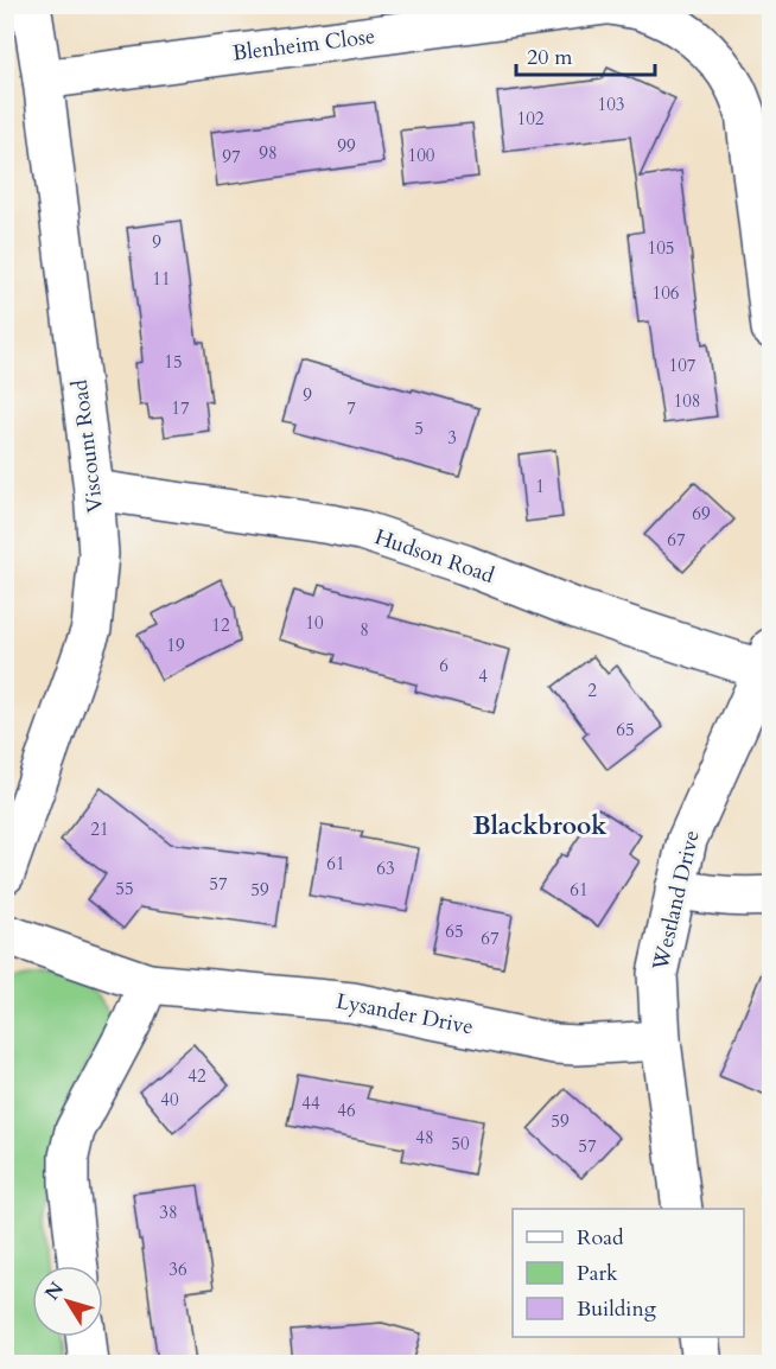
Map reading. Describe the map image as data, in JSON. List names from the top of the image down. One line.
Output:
{"streets":{"street":["Blenheim Close","Viscount Road","Hudson Road","Westland Drive","Lysander Drive"]},"crossings":[["Blenheim Close","Viscount Road"],["Viscount Road","Hudson Road"],["Hudson Road","Westland Drive"],["Westland Drive","Lysander Drive"]],"districts":["Blackbrook"],"house_numbers":["103","102","99","98","100","97","9","105","11","106","15","107","9","108","17","7","5","3","1","69","67","10","12","8","19","6","4","2","65","21","61","63","57","55","59","61","65","67","42","40","44","46","59","48","50","57","38","36"],"legend":["Road","Park","Building"],"scale_bar":"20 m","north":"top left"}
